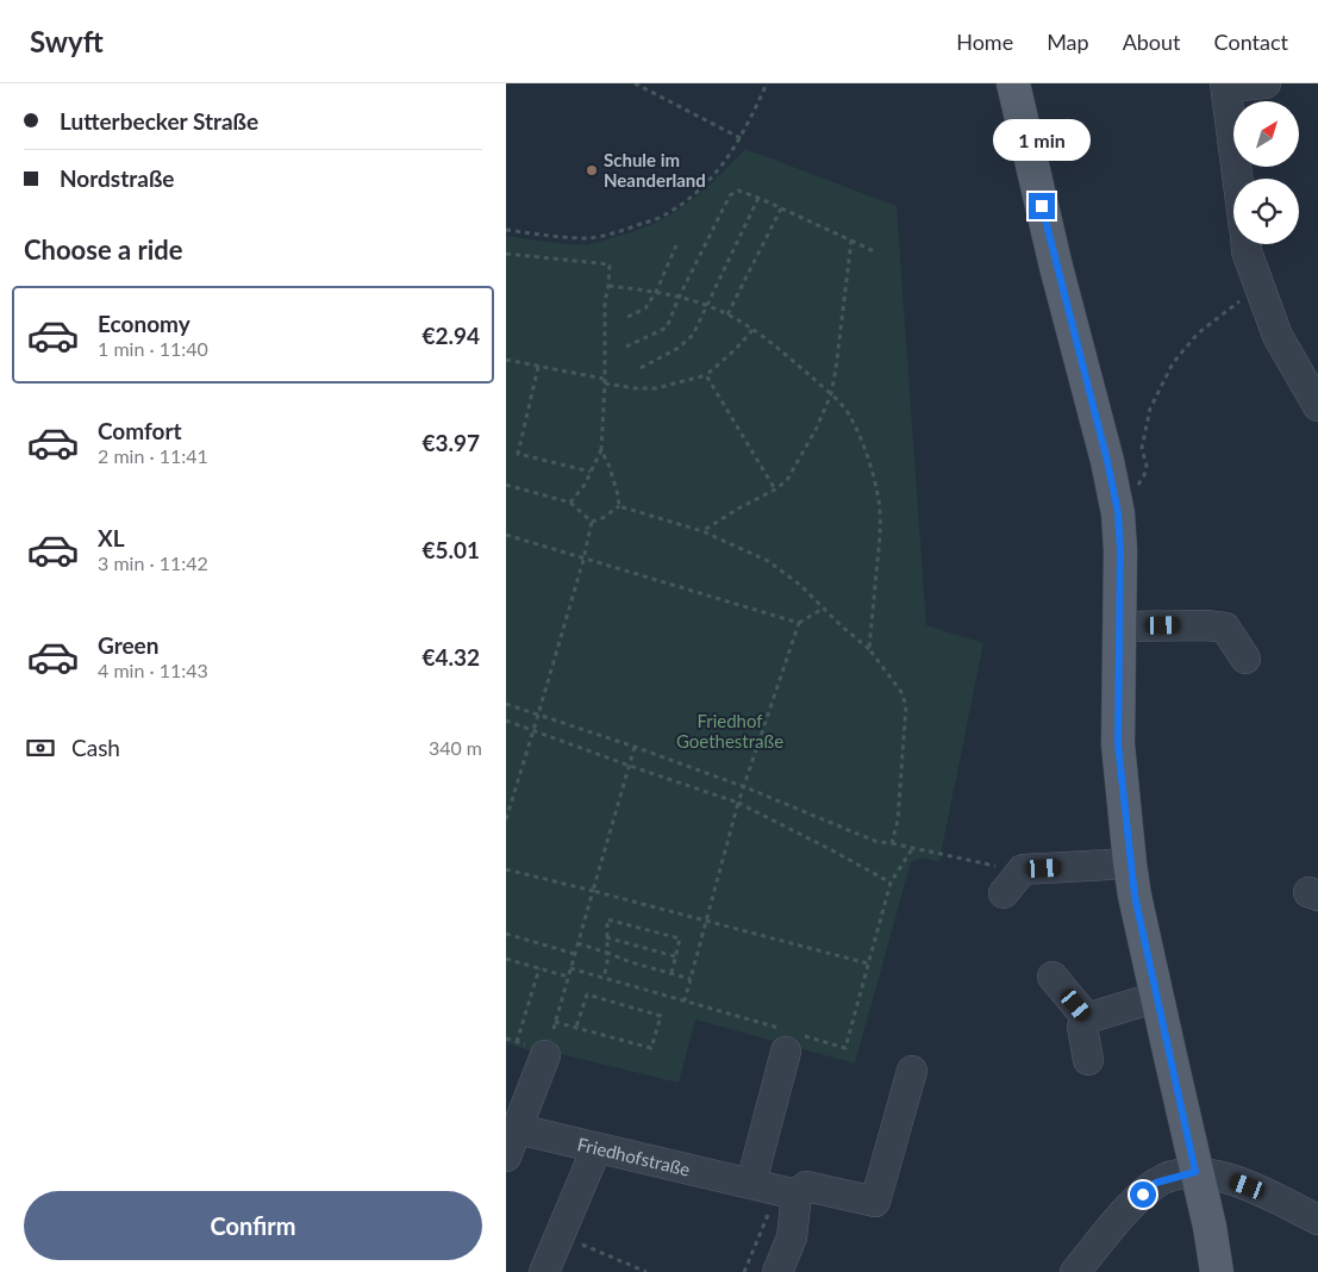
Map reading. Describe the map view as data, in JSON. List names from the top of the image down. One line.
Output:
{"streets":{"street":["Friedhofstraße"]},"parks":["Friedhof Goethestraße"],"places":["Schule im Neanderland"],"north":"top right","page":{"header":"Swyft","nav":["Home","Map","About","Contact"],"banner":["Lutterbecker Straße","Nordstraße"],"bubble":"1 min","heading":"Choose a ride","list":[{"name":"Economy","note":"1 min · 11:40","value":"€2.94"},{"name":"Comfort","note":"2 min · 11:41","value":"€3.97"},{"name":"XL","note":"3 min · 11:42","value":"€5.01"},{"name":"Green","note":"4 min · 11:43","value":"€4.32"}],"pay":["Cash","340 m"],"buttons":"Confirm"}}
